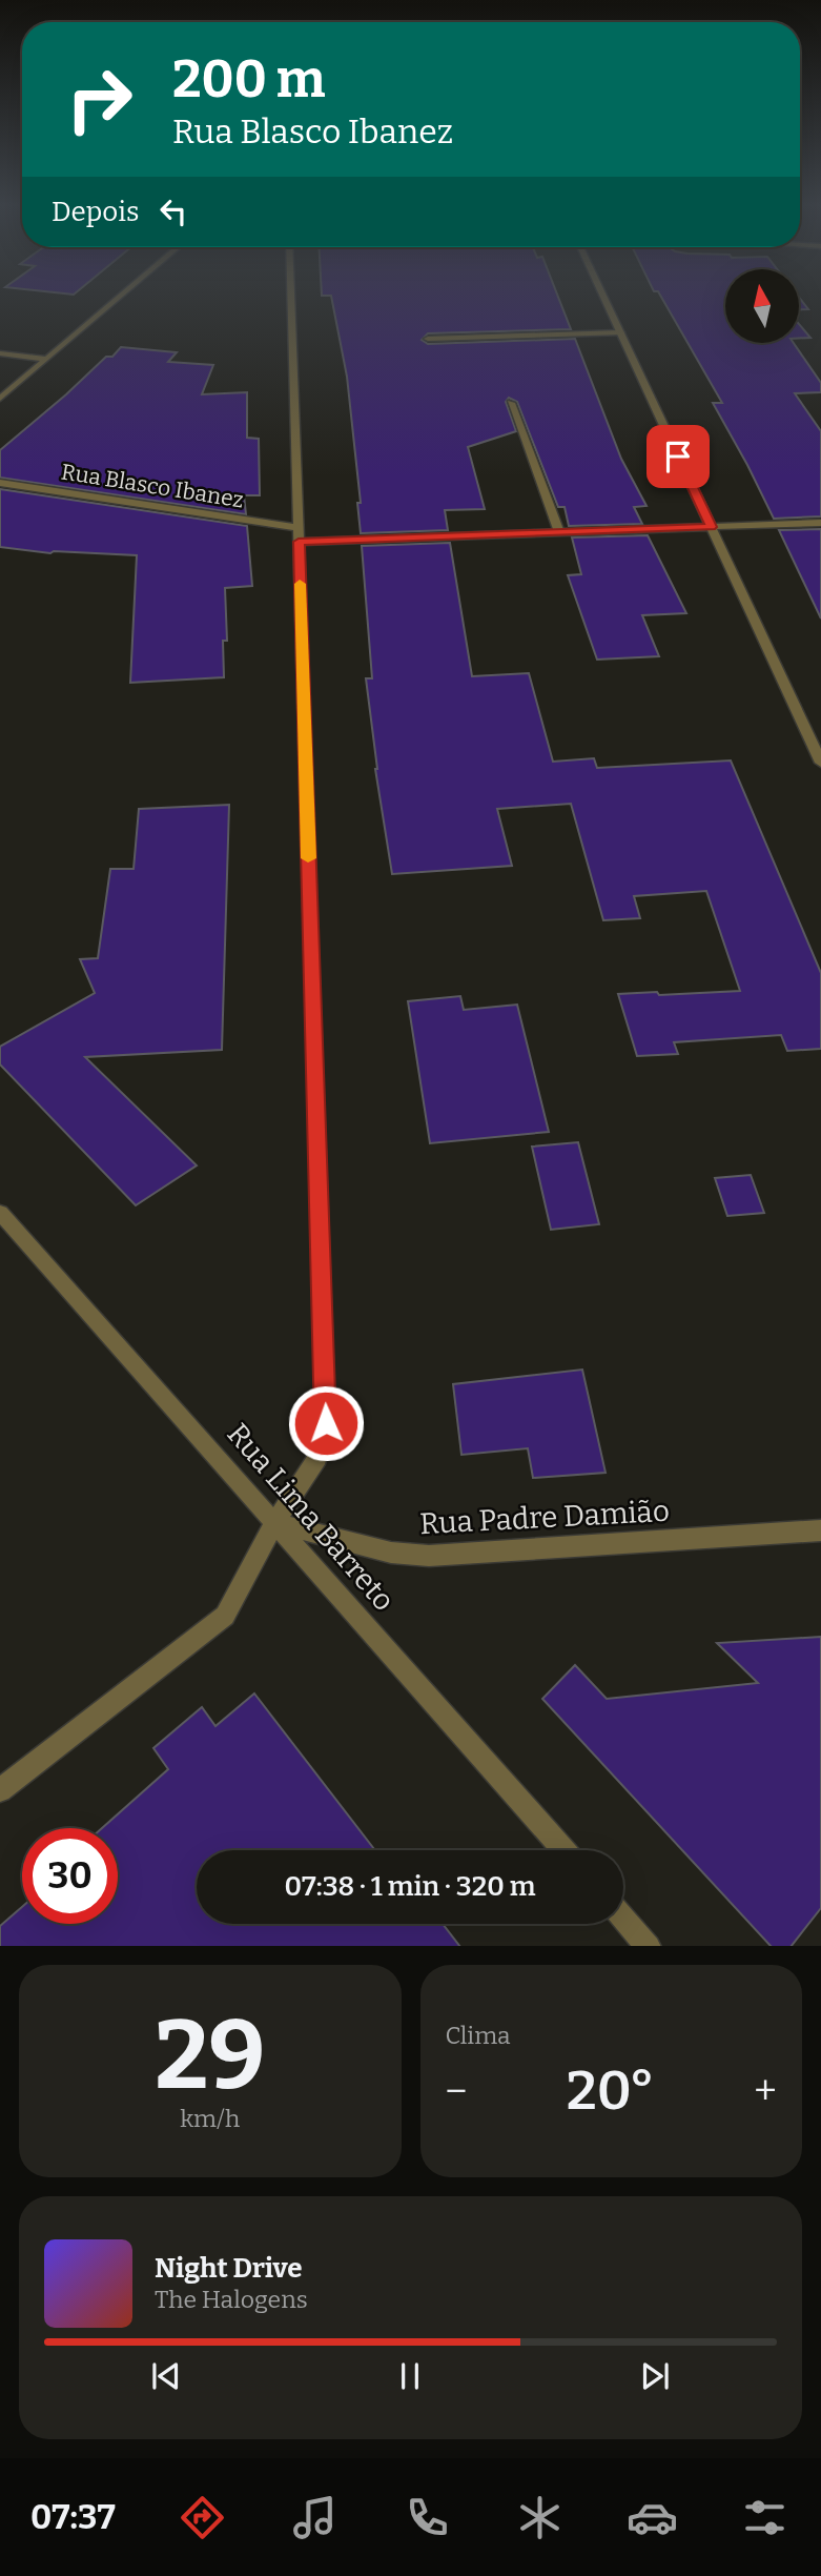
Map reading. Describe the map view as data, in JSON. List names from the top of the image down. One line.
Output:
{"streets":{"street":["Rua Blasco Ibanez","Rua Lima Barreto","Rua Padre Damião"]},"crossings":[["Rua Lima Barreto","Rua Padre Damião"]],"north":"top","page":{"turn":["200 m","Rua Blasco Ibanez"],"then":"Depois","limit":"30","trip":"07:38 · 1 min · 320 m","tile":[["29","km/h"],"Clima"],"heat":["−","20°","+"],"song":["Night Drive","The Halogens"],"tabs":"07:37"}}
